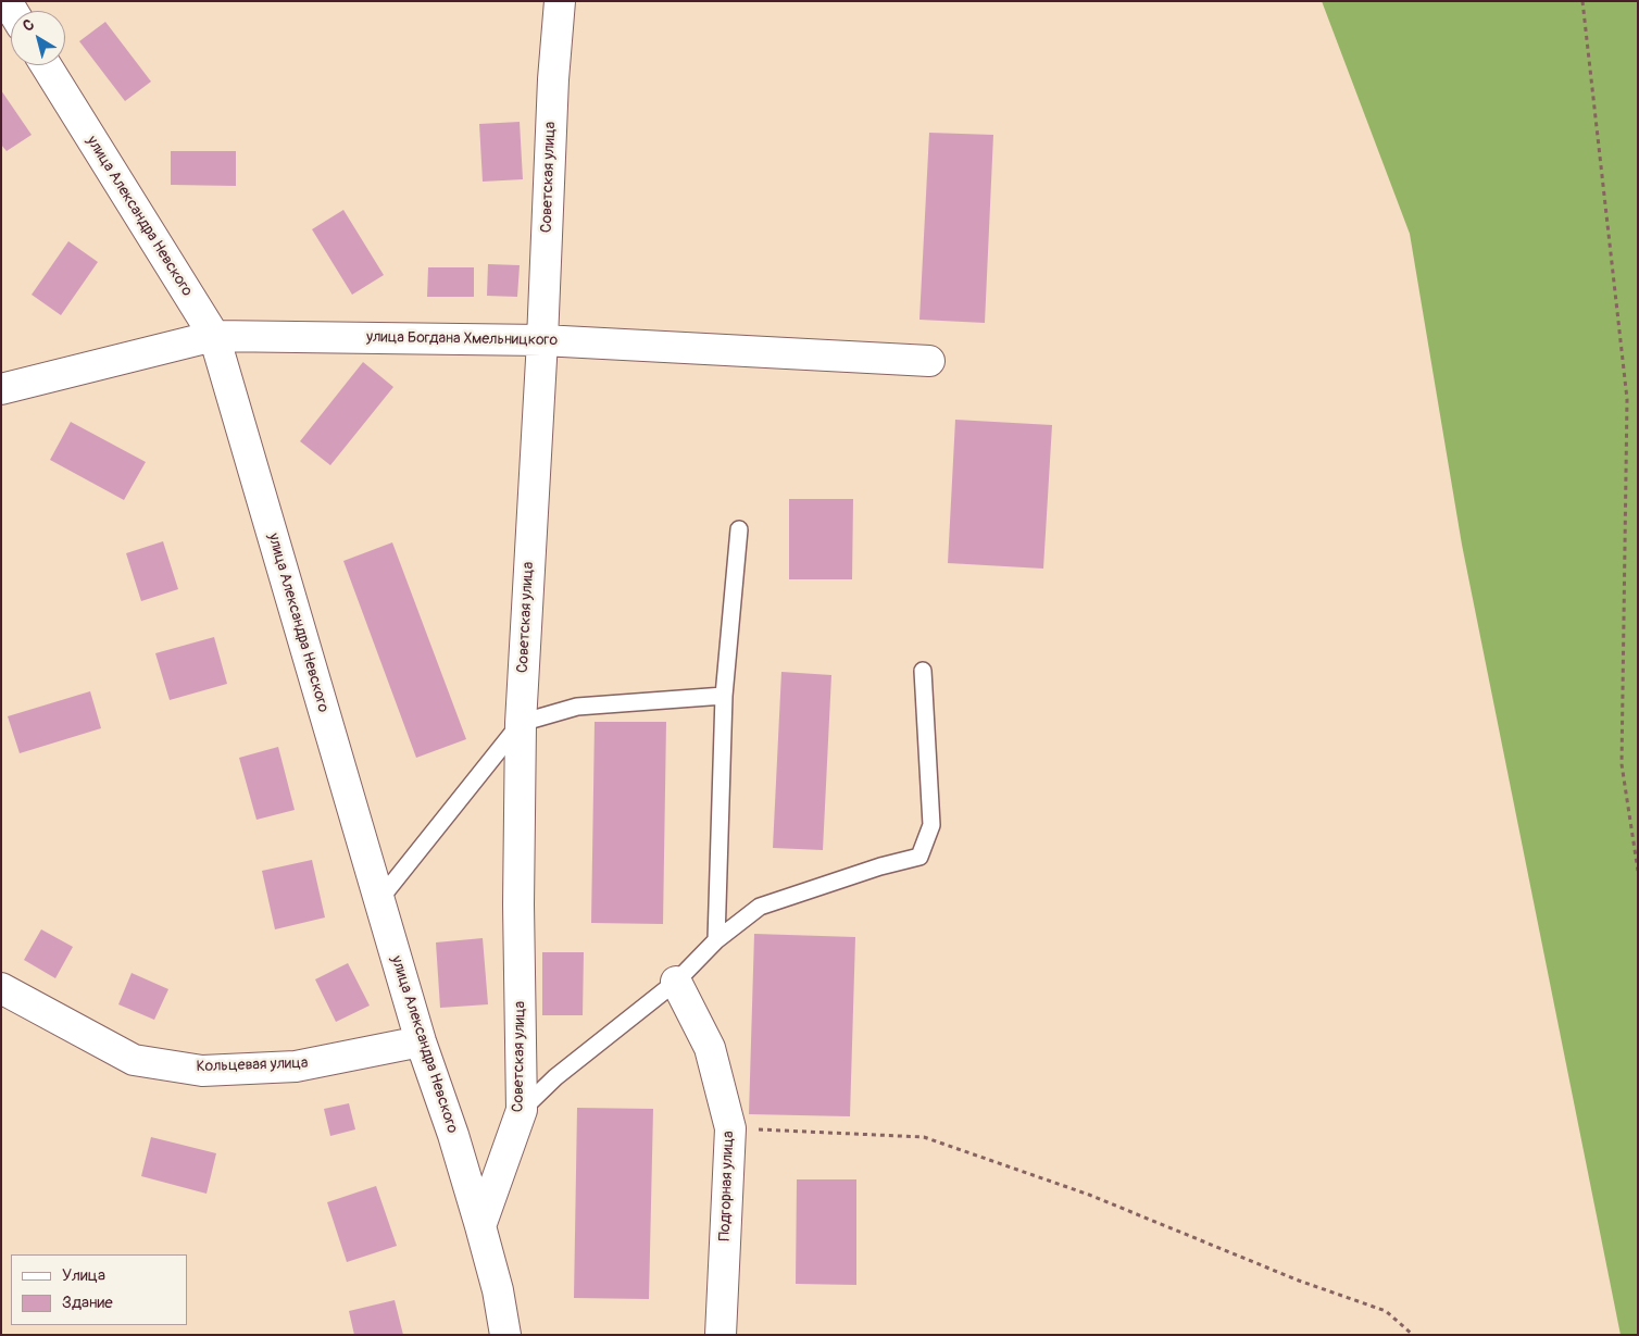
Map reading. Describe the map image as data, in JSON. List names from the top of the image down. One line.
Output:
{"streets":{"street":["Советская улица","улица Александра Невского","улица Богдана Хмельницкого","Кольцевая улица","Подгорная улица"]},"crossings":[["Советская улица","улица Александра Невского"],["Советская улица","улица Богдана Хмельницкого"],["улица Александра Невского","улица Богдана Хмельницкого"],["улица Александра Невского","Кольцевая улица"]],"legend":["Улица","Здание"],"north":"top left"}
